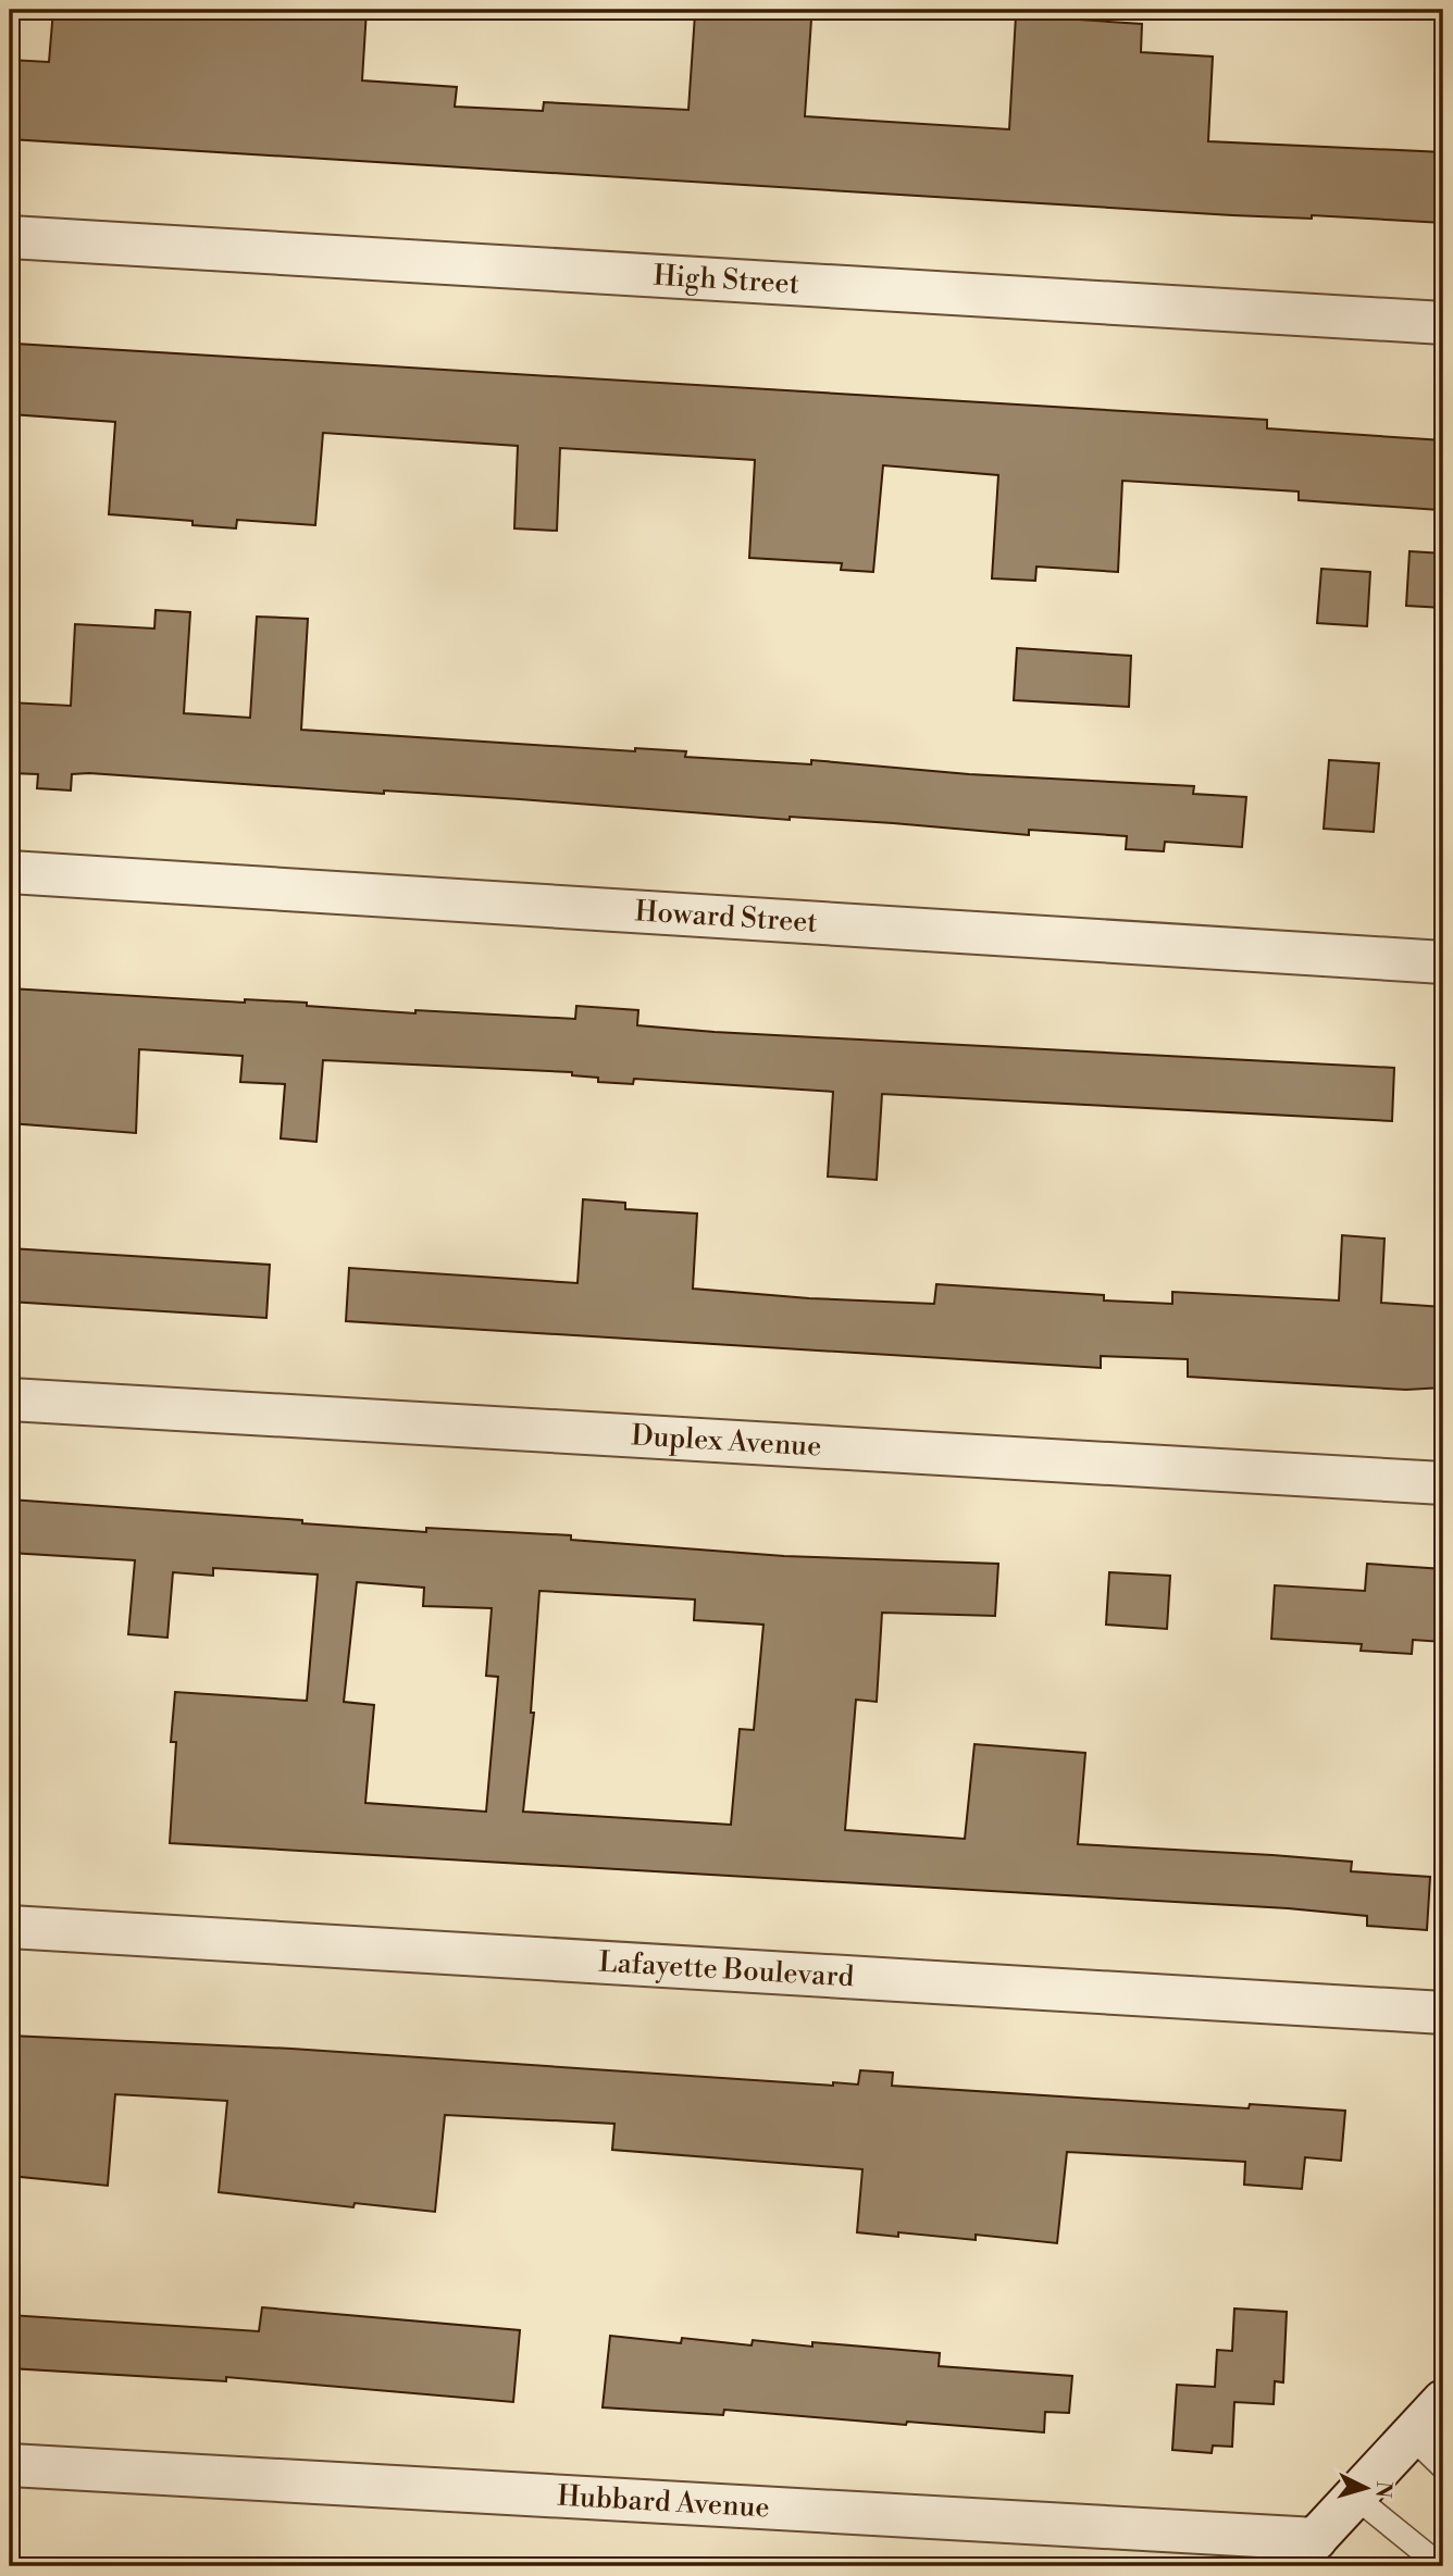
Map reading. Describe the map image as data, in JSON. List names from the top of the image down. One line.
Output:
{"streets":{"street":["High Street","Howard Street","Duplex Avenue","Lafayette Boulevard","Hubbard Avenue"]},"north":"right"}
